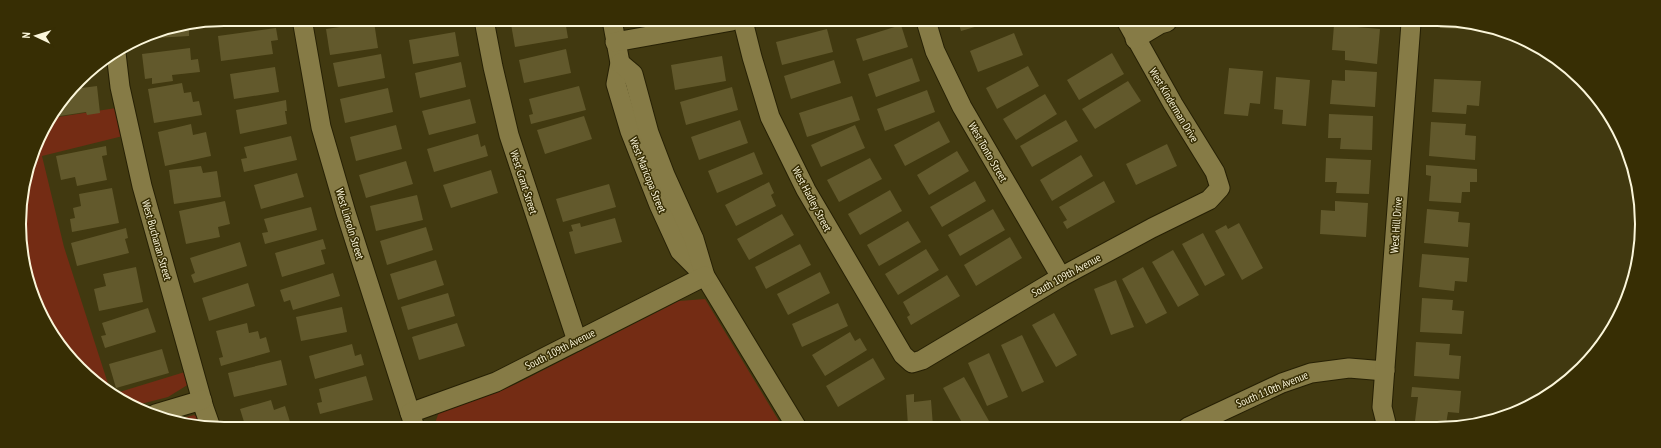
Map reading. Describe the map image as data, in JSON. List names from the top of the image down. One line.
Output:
{"streets":{"street":["West Kinderman Drive","West Tonto Street","West Maricopa Street","West Grant Street","West Hadley Street","West Lincoln Street","West Hill Drive","West Buchanan Street","South 109th Avenue","South 110th Avenue"]},"crossings":[["West Kinderman Drive","South 109th Avenue"],["West Tonto Street","South 109th Avenue"],["West Maricopa Street","South 109th Avenue"],["West Grant Street","South 109th Avenue"],["West Hadley Street","South 109th Avenue"],["West Lincoln Street","South 109th Avenue"],["West Hill Drive","South 110th Avenue"]],"north":"left"}
